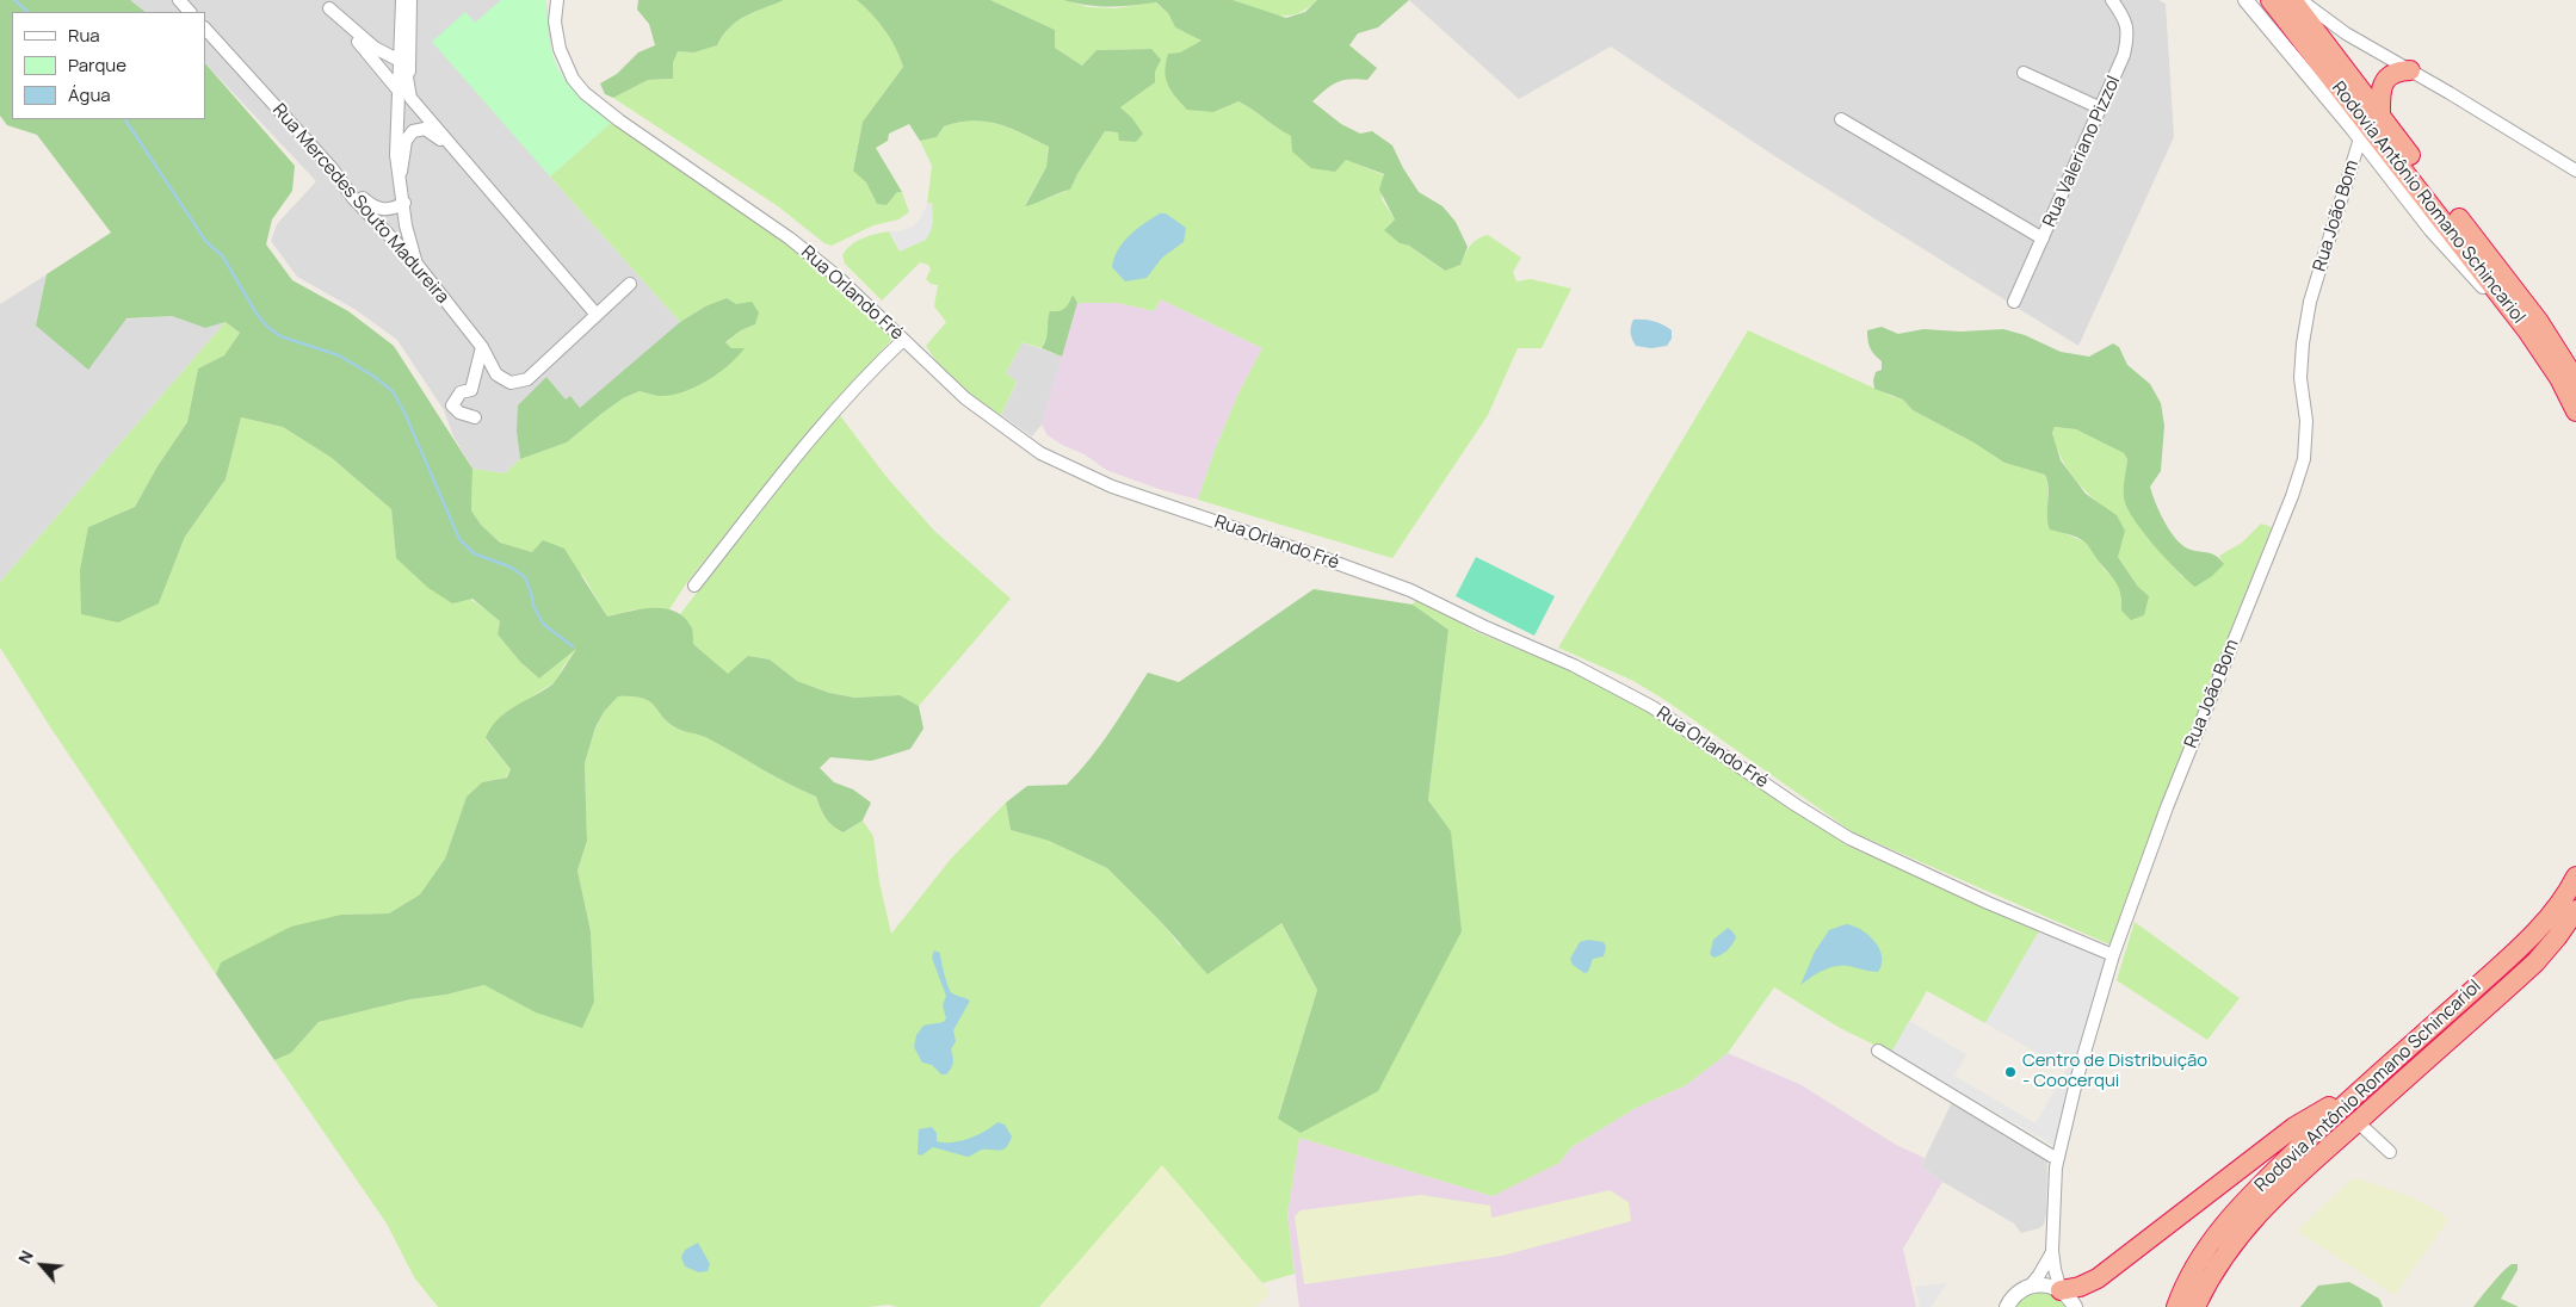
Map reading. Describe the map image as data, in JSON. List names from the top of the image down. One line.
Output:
{"streets":{"highway":["Rodovia Antônio Romano Schincariol"],"street":["Rua Valeriano Pizzol","Rua Mercedes Souto Madureira","Rua João Bom","Rua Orlando Fré"]},"crossings":[["Rua João Bom","Rua Orlando Fré"]],"places":["Centro de Distribuição - Coocerqui"],"legend":["Rua","Parque","Água"],"north":"top left"}
